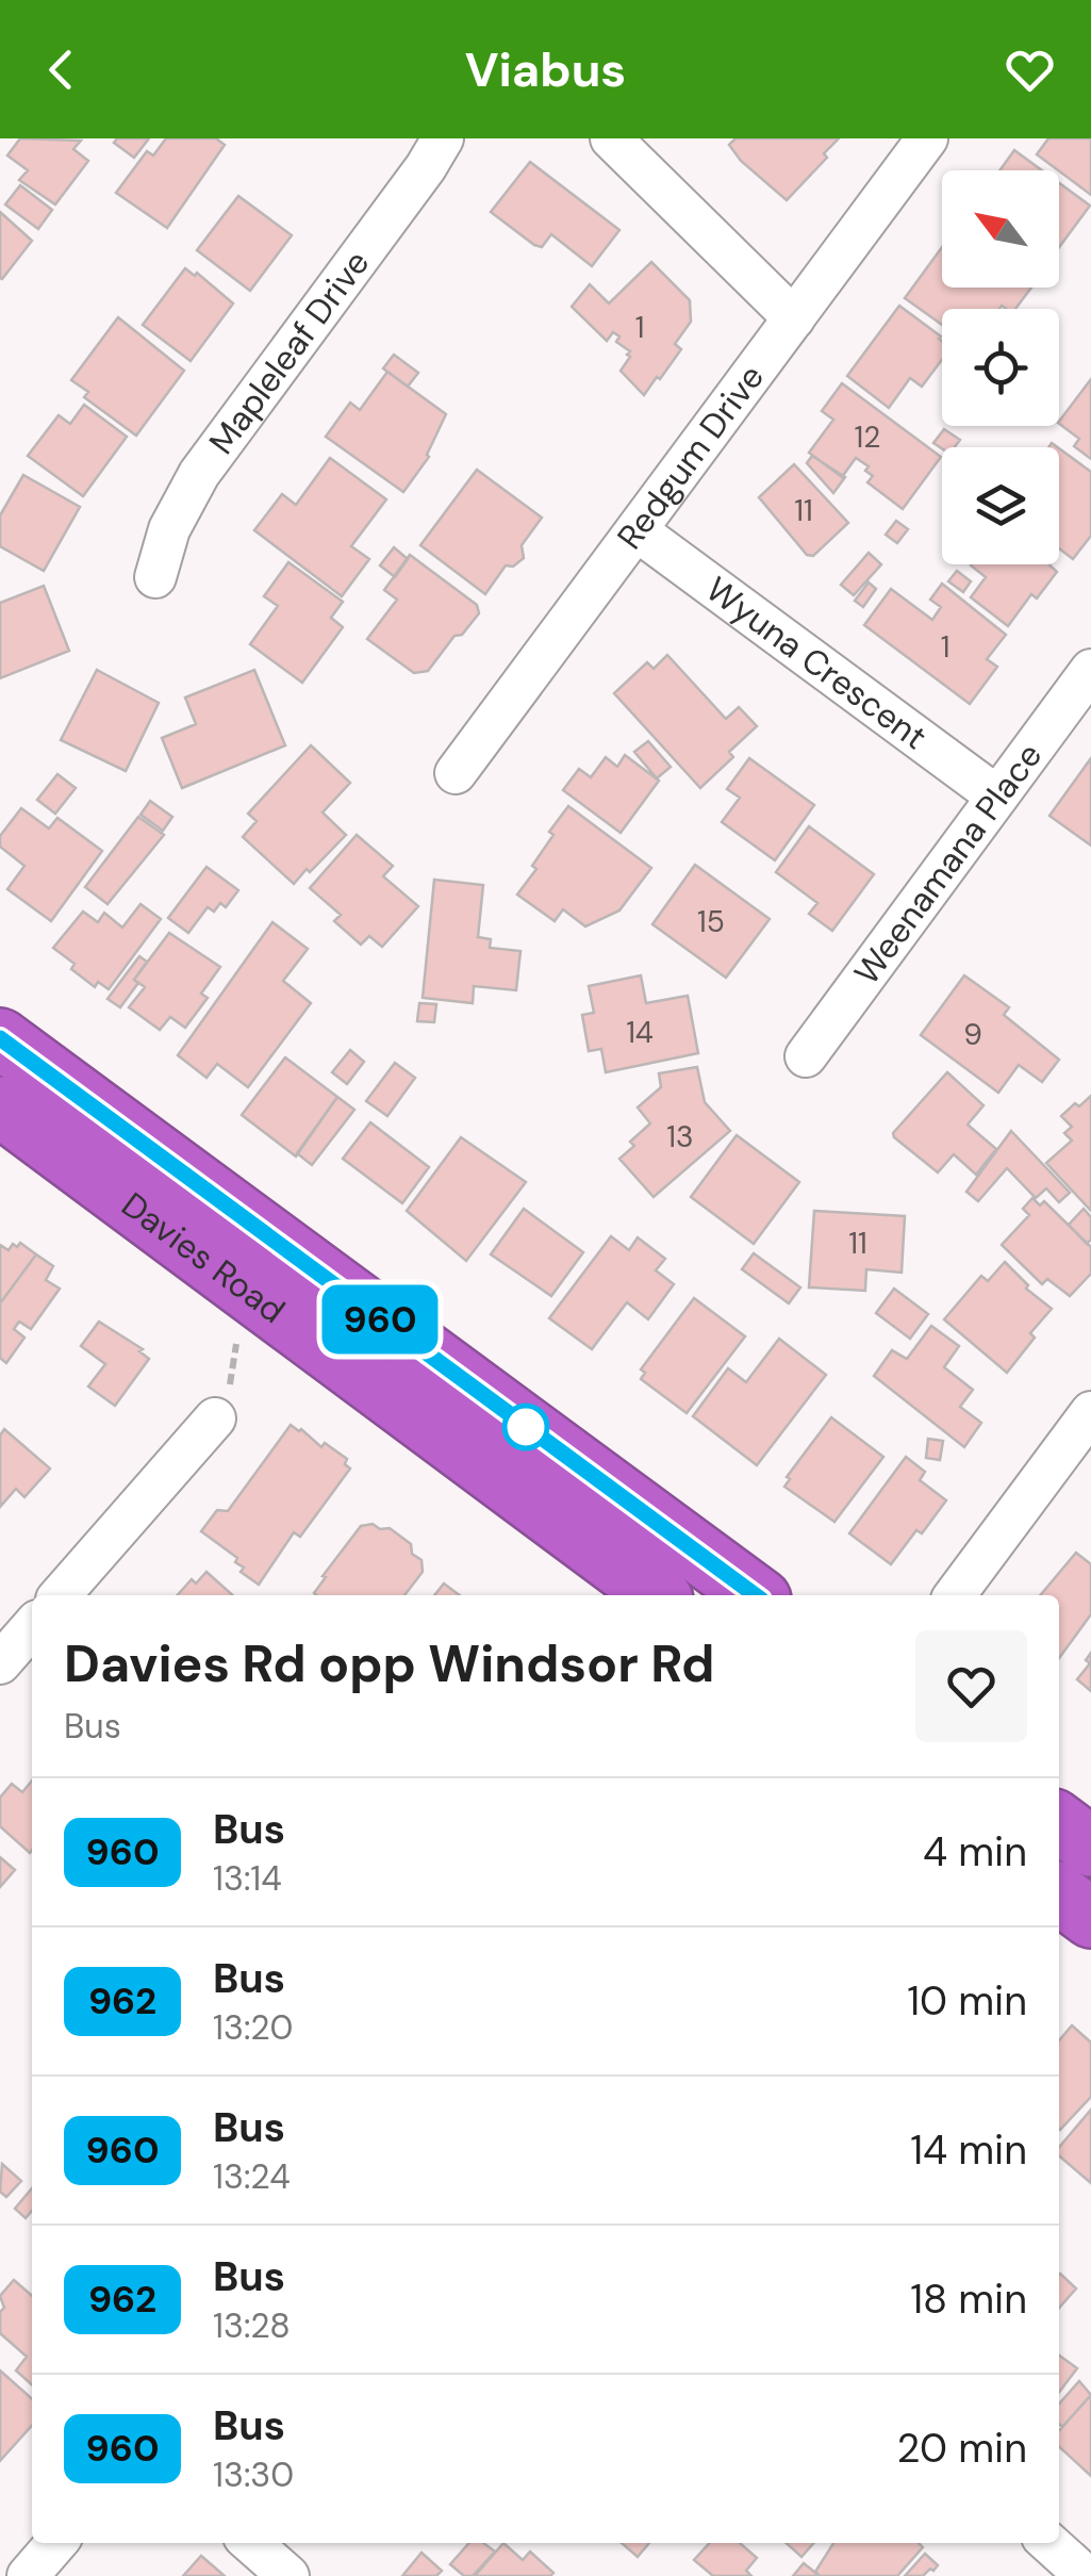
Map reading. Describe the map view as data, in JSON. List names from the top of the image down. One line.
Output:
{"streets":{"highway":["Davies Road"],"street":["Mapleleaf Drive","Redgum Drive","Wyuna Crescent","Weenamana Place"]},"crossings":[["Redgum Drive","Wyuna Crescent"],["Wyuna Crescent","Weenamana Place"]],"lines":["bus line 960"],"house_numbers":["1","12","11","1","15","14","9","13","11"],"north":"top left","page":{"header":"Viabus","on_map":"960","heading":["Davies Rd opp Windsor Rd","Bus"],"list":[{"mark":"960","name":"Bus","note":"13:14","value":"4 min"},{"mark":"962","name":"Bus","note":"13:20","value":"10 min"},{"mark":"960","name":"Bus","note":"13:24","value":"14 min"},{"mark":"962","name":"Bus","note":"13:28","value":"18 min"},{"mark":"960","name":"Bus","note":"13:30","value":"20 min"}]}}
